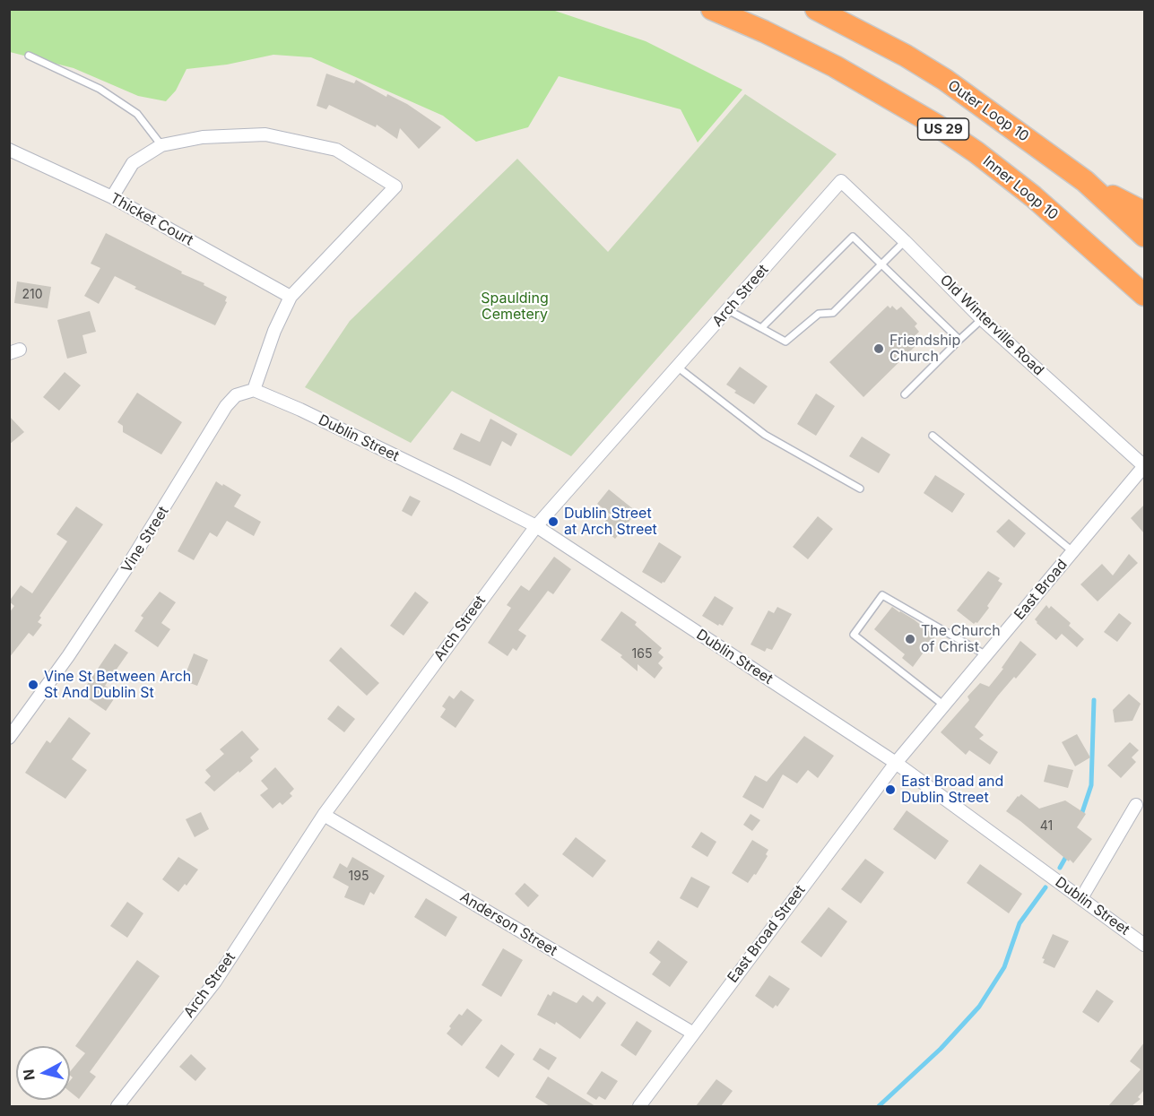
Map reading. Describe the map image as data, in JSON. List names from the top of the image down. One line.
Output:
{"streets":{"highway":["Outer Loop 10","US 29","Inner Loop 10"],"street":["Thicket Court","Arch Street","Old Winterville Road","Dublin Street","Vine Street","East Broad","Anderson Street","East Broad Street"]},"crossings":[["Arch Street","Old Winterville Road"],["Arch Street","Dublin Street"],["Arch Street","Anderson Street"],["Old Winterville Road","East Broad"],["Dublin Street","Vine Street"],["Dublin Street","East Broad"],["Dublin Street","East Broad Street"],["East Broad","East Broad Street"],["Anderson Street","East Broad Street"]],"parks":["Spaulding Cemetery"],"places":["Friendship Church","Dublin Street at Arch Street","The Church of Christ","Vine St Between Arch St And Dublin St","East Broad and Dublin Street"],"house_numbers":["210","165","41","195"],"north":"left"}
